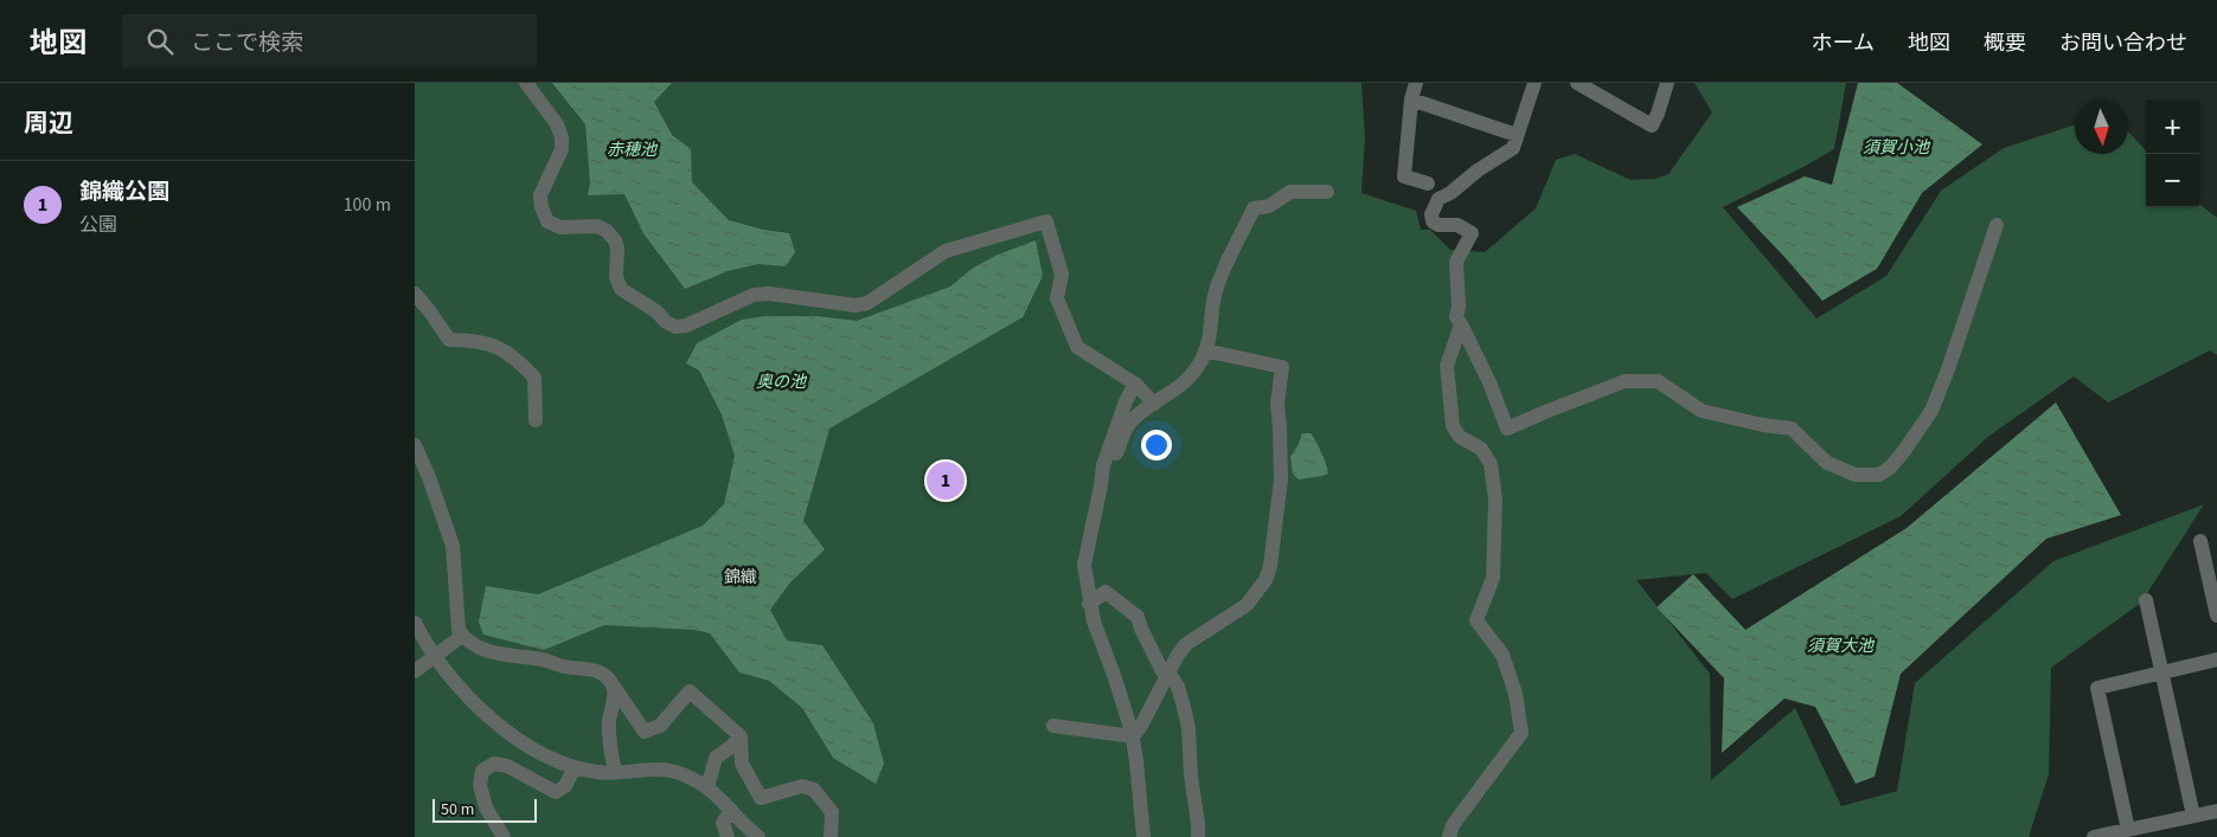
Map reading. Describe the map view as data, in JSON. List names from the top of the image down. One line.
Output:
{"districts":["錦織"],"water":["須賀小池","赤穂池","奥の池","須賀大池"],"scale_bar":"50 m","north":"bottom","page":{"header":"地図","search":"ここで検索","nav":["ホーム","地図","概要","お問い合わせ"],"heading":"周辺","map_buttons":["+","−"],"list":[{"mark":"1","name":"錦織公園","note":"公園","value":"100 m"}],"pins":"1","scale":"50 m"}}
